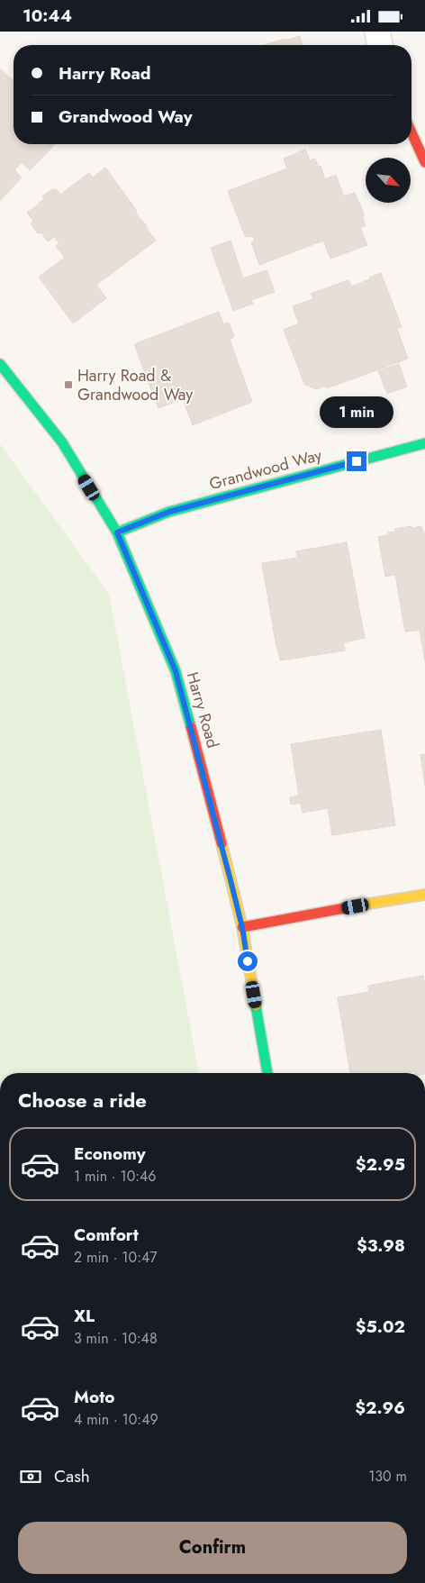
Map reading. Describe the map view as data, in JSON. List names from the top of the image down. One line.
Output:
{"streets":{"street":["Grandwood Way","Harry Road"]},"crossings":[["Grandwood Way","Harry Road"]],"places":{"transit":["Harry Road & Grandwood Way"]},"north":"bottom right","page":{"status":"10:44","banner":["Harry Road","Grandwood Way"],"bubble":"1 min","heading":"Choose a ride","list":[{"name":"Economy","note":"1 min · 10:46","value":"$2.95"},{"name":"Comfort","note":"2 min · 10:47","value":"$3.98"},{"name":"XL","note":"3 min · 10:48","value":"$5.02"},{"name":"Moto","note":"4 min · 10:49","value":"$2.96"}],"pay":["Cash","130 m"],"buttons":"Confirm"}}
